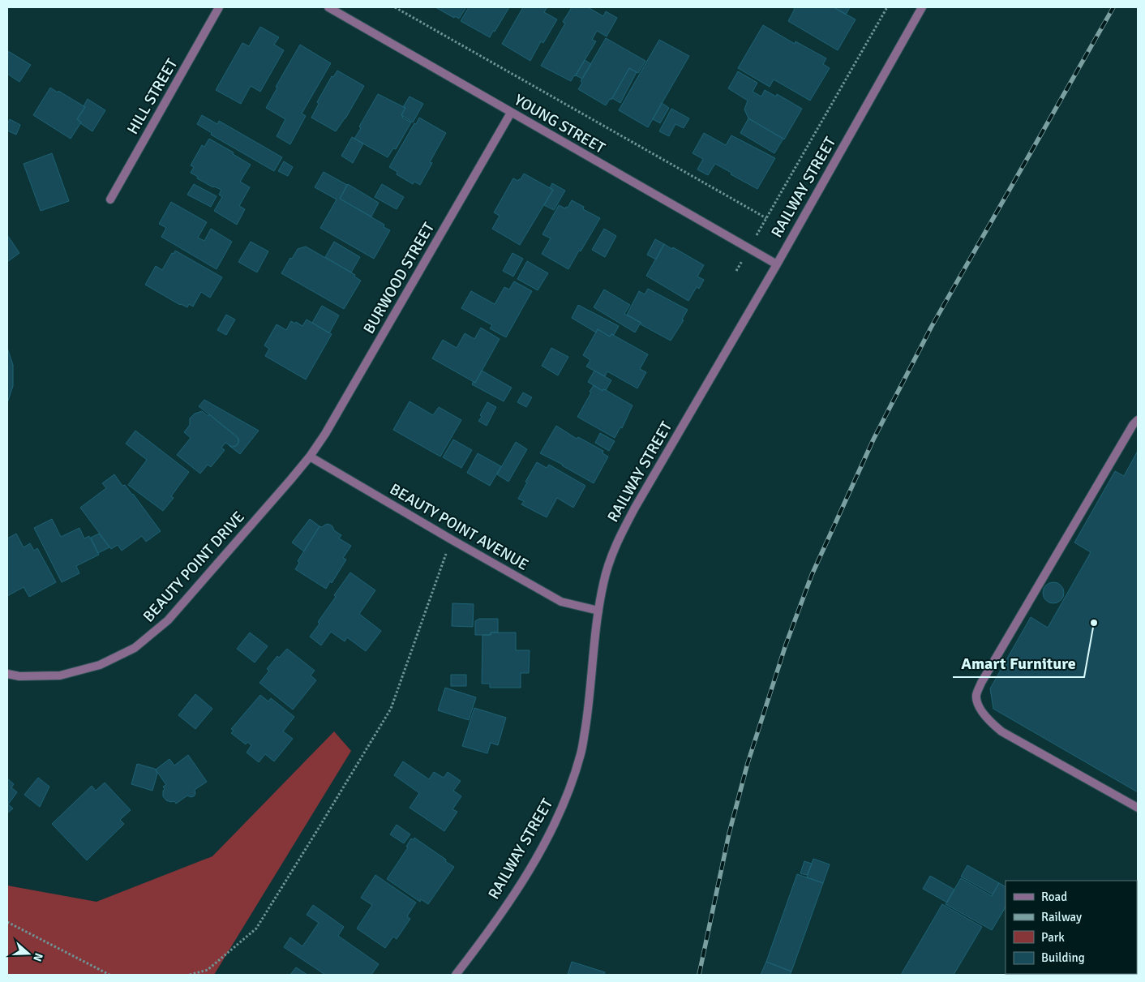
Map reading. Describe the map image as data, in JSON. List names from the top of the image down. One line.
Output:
{"streets":{"street":["HILL STREET","YOUNG STREET","RAILWAY STREET","BURWOOD STREET","BEAUTY POINT AVENUE","BEAUTY POINT DRIVE"]},"crossings":[["YOUNG STREET","RAILWAY STREET"],["YOUNG STREET","BURWOOD STREET"],["RAILWAY STREET","BEAUTY POINT AVENUE"],["BURWOOD STREET","BEAUTY POINT AVENUE"],["BURWOOD STREET","BEAUTY POINT DRIVE"],["BEAUTY POINT AVENUE","BEAUTY POINT DRIVE"]],"places":["Amart Furniture"],"legend":["Road","Railway","Park","Building"],"north":"right"}
